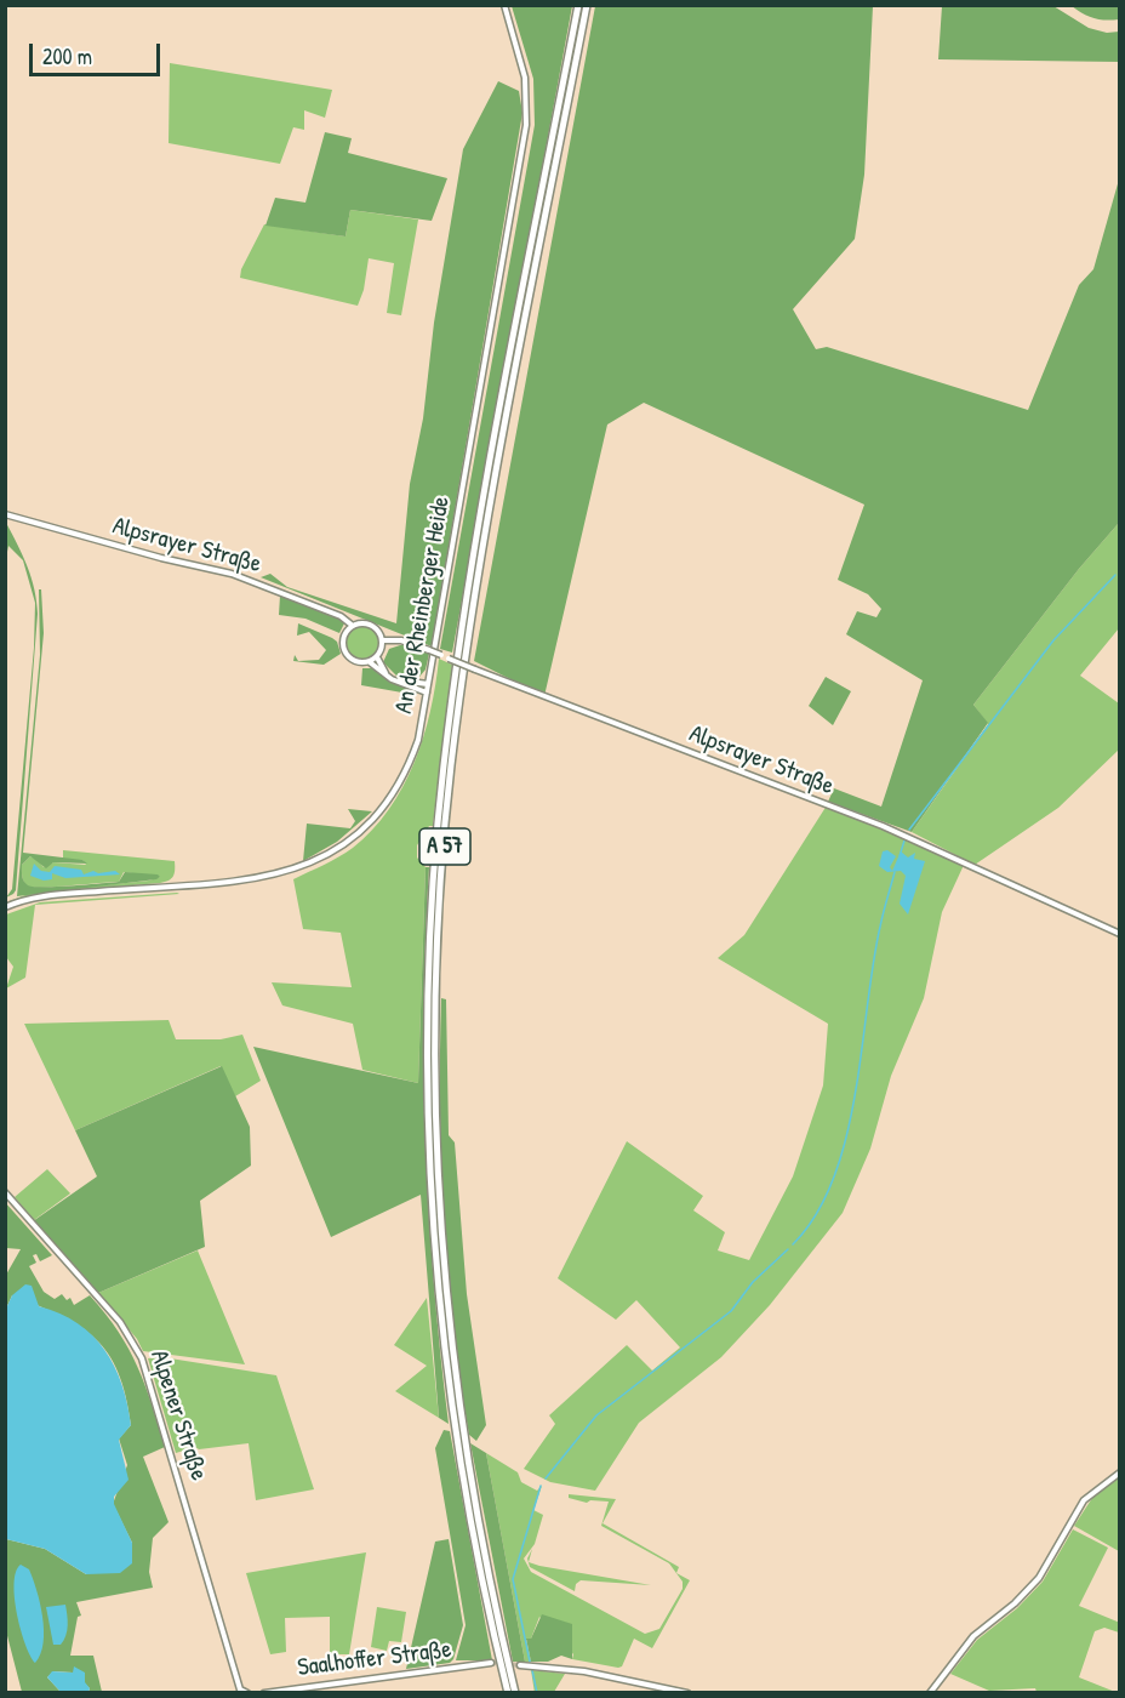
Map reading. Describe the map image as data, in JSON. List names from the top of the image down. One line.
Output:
{"streets":{"highway":["A 57"],"street":["Alpsrayer Straße","An der Rheinberger Heide","Alpener Straße","Saalhoffer Straße"]},"scale_bar":"200 m"}
